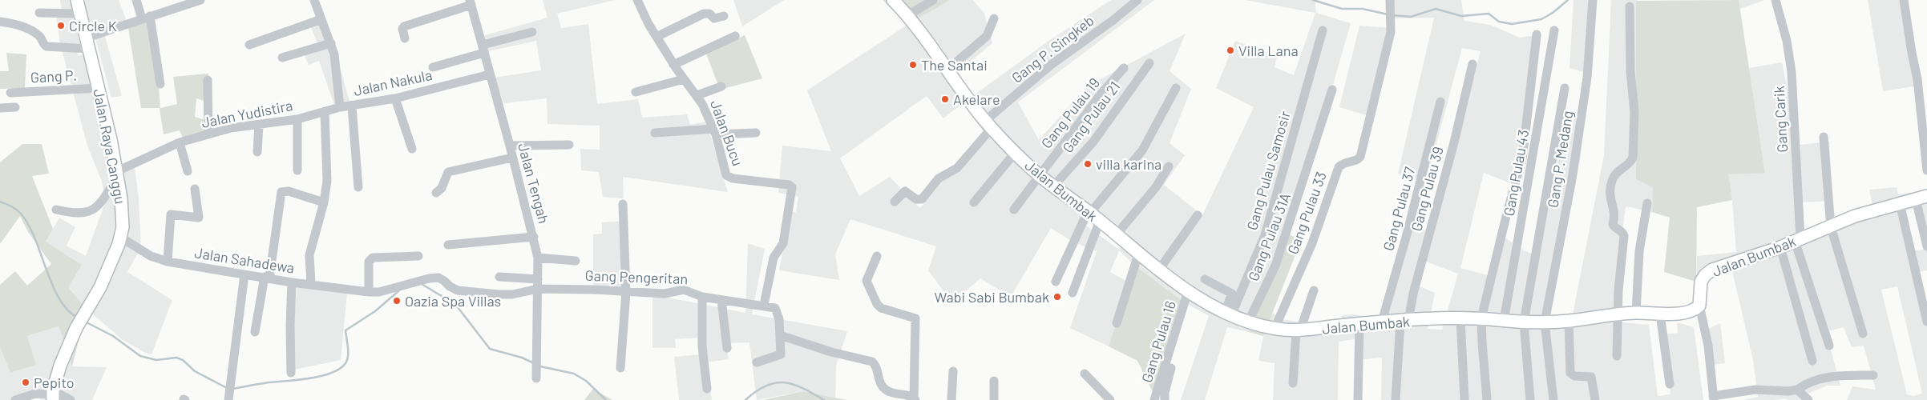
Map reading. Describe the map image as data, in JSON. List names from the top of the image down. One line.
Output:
{"streets":{"street":["Gang P. Singkeb","Gang P.","Jalan Nakula","Gang Pulau 19","Jalan Yudistira","Gang Pulau 21","Gang Carik","Jalan Bucu","Jalan Raya Canggu","Gang P. Medang","Gang Pulau Samosir","Gang Pulau 43","Jalan Tengah","Gang Pulau 39","Jalan Bumbak","Gang Pulau 37","Gang Pulau 33","Gang Pulau 31A","Jalan Sahadewa","Gang Pengeritan","Gang Pulau 16"]},"crossings":[["Gang P. Singkeb","Jalan Bumbak"],["Gang P.","Jalan Raya Canggu"],["Jalan Nakula","Jalan Yudistira"],["Jalan Nakula","Jalan Tengah"],["Gang Pulau 19","Jalan Bumbak"],["Jalan Yudistira","Jalan Raya Canggu"],["Gang Pulau 21","Jalan Bumbak"],["Gang Carik","Jalan Bumbak"],["Jalan Bucu","Gang Pengeritan"],["Jalan Raya Canggu","Jalan Sahadewa"],["Gang P. Medang","Jalan Bumbak"],["Gang Pulau Samosir","Jalan Bumbak"],["Gang Pulau 43","Jalan Bumbak"],["Jalan Tengah","Jalan Sahadewa"],["Jalan Tengah","Gang Pengeritan"],["Gang Pulau 39","Jalan Bumbak"],["Jalan Bumbak","Gang Pulau 37"],["Jalan Bumbak","Gang Pulau 33"],["Jalan Bumbak","Gang Pulau 31A"],["Jalan Bumbak","Gang Pulau 16"],["Jalan Sahadewa","Gang Pengeritan"]],"places":["Circle K","Villa Lana","The Santai","Akelare","villa karina","Wabi Sabi Bumbak","Oazia Spa Villas","Pepito"]}
